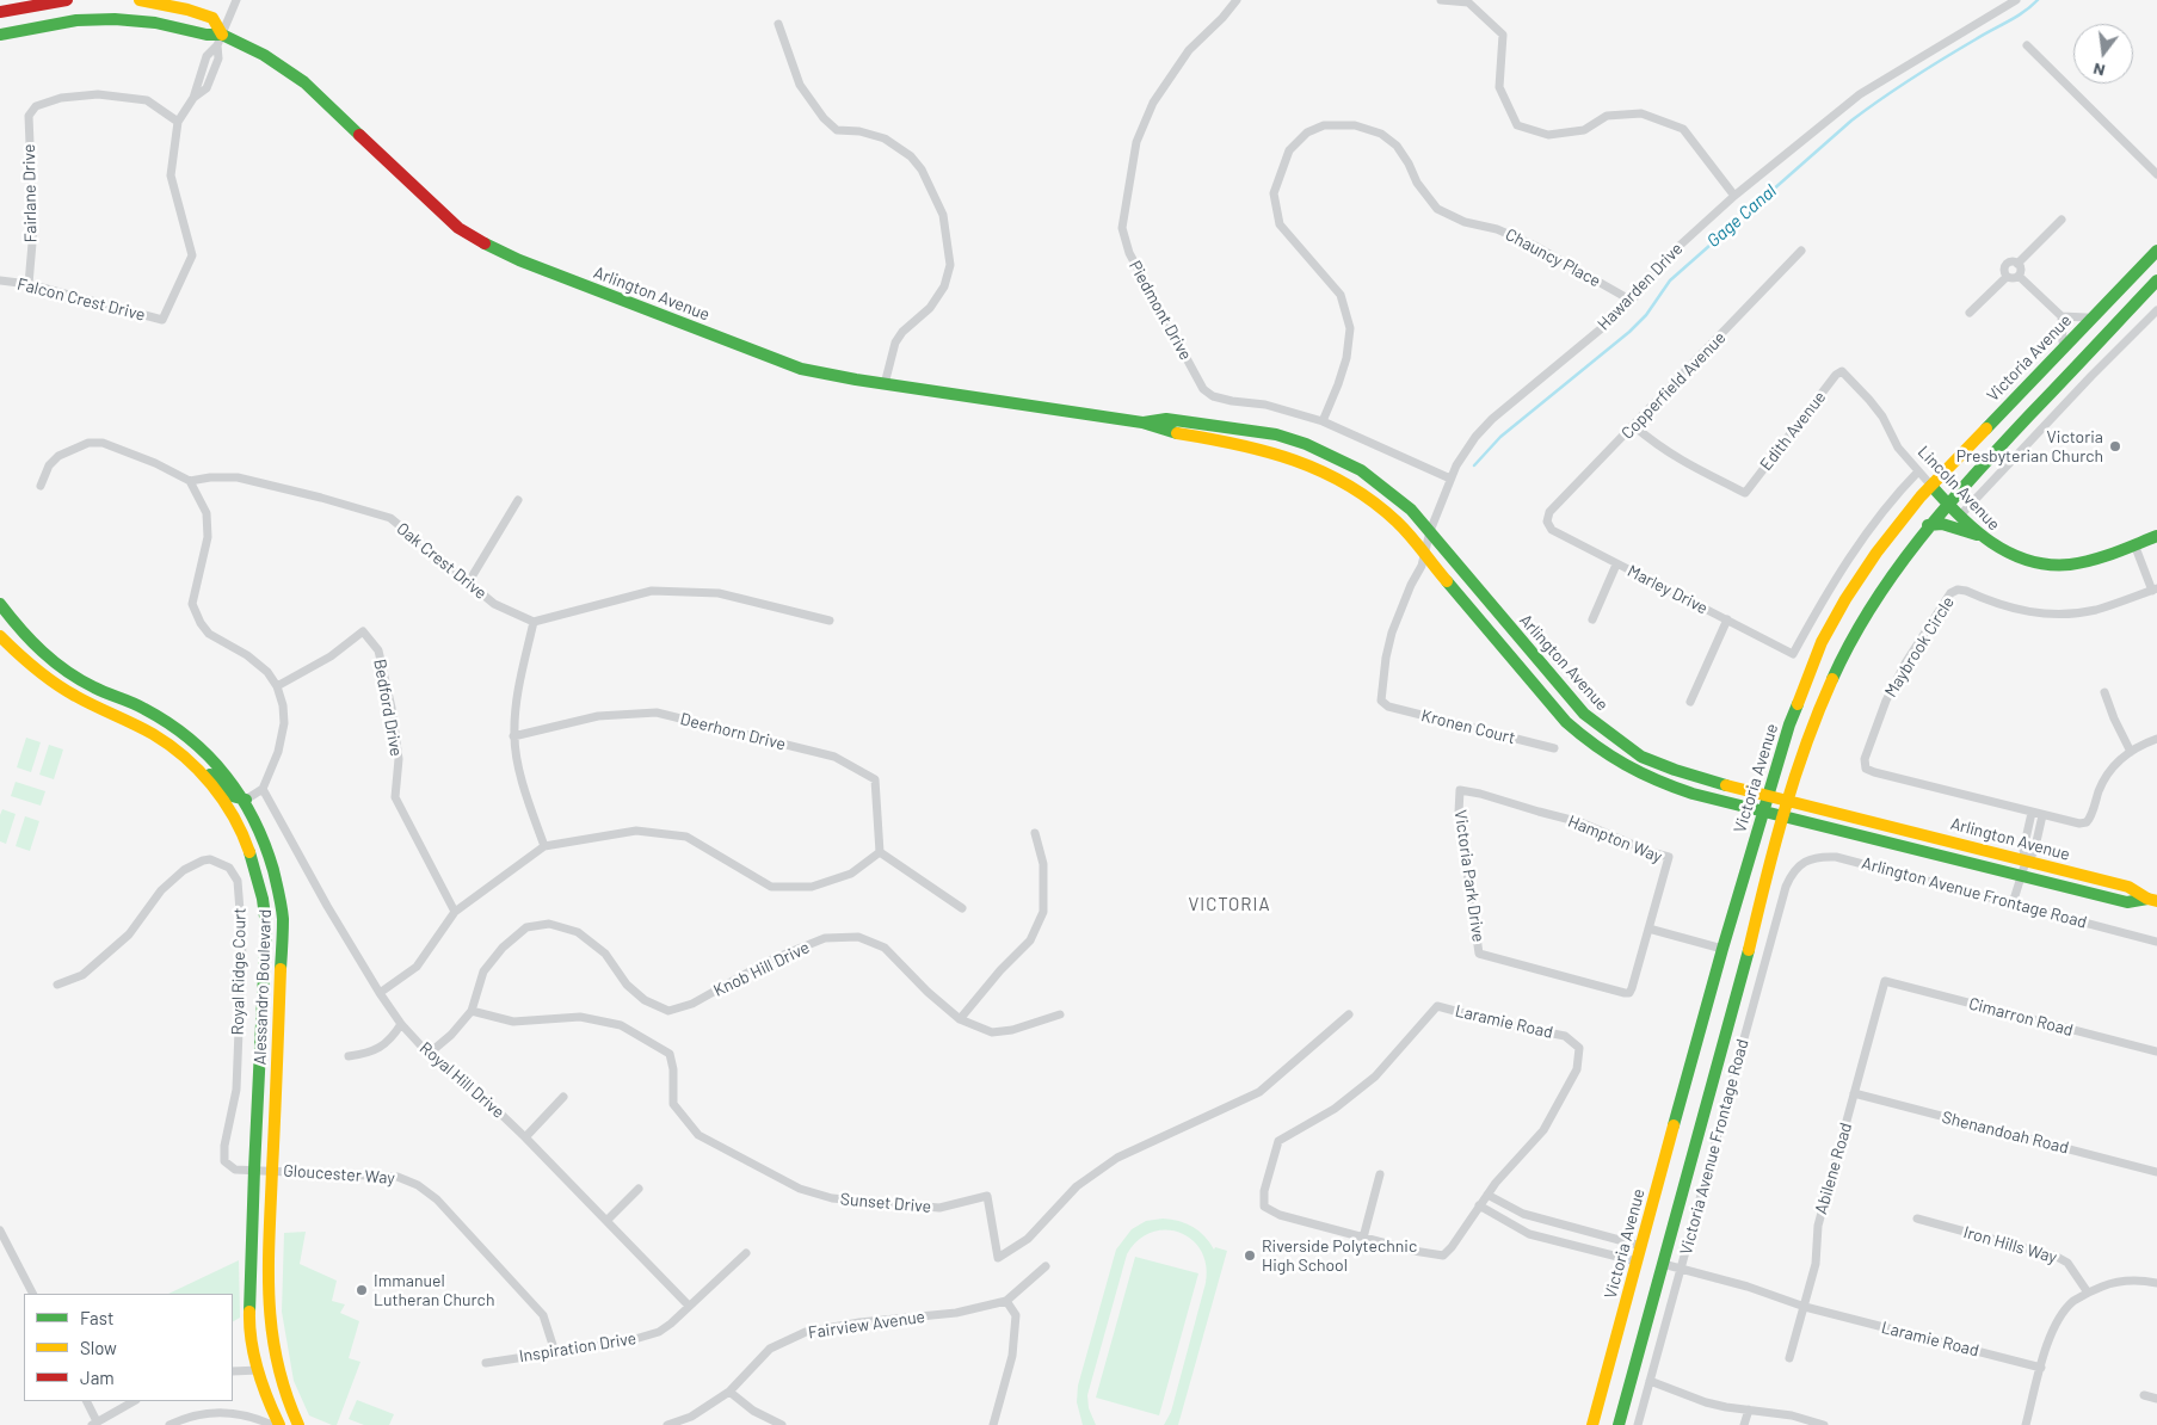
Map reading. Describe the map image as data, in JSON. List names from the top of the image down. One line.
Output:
{"streets":{"main road":["Arlington Avenue","Victoria Avenue","Lincoln Avenue","Alessandro Boulevard"],"street":["Fairlane Drive","Chauncy Place","Hawarden Drive","Falcon Crest Drive","Piedmont Drive","Copperfield Avenue","Edith Avenue","Oak Crest Drive","Marley Drive","Maybrook Circle","Bedford Drive","Kronen Court","Deerhorn Drive","Hampton Way","Victoria Park Drive","Arlington Avenue Frontage Road","Knob Hill Drive","Royal Ridge Court","Cimarron Road","Laramie Road","Royal Hill Drive","Shenandoah Road","Victoria Avenue Frontage Road","Abilene Road","Gloucester Way","Sunset Drive","Iron Hills Way","Fairview Avenue","Inspiration Drive"]},"crossings":[["Fairlane Drive","Falcon Crest Drive"],["Chauncy Place","Hawarden Drive"],["Chauncy Place","Piedmont Drive"],["Hawarden Drive","Arlington Avenue"],["Hawarden Drive","Piedmont Drive"],["Hawarden Drive","Kronen Court"],["Arlington Avenue","Victoria Avenue"],["Victoria Avenue","Lincoln Avenue"],["Copperfield Avenue","Edith Avenue"],["Copperfield Avenue","Marley Drive"],["Edith Avenue","Lincoln Avenue"],["Lincoln Avenue","Marley Drive"],["Hampton Way","Victoria Park Drive"],["Arlington Avenue Frontage Road","Victoria Avenue Frontage Road"],["Knob Hill Drive","Sunset Drive"],["Royal Ridge Court","Alessandro Boulevard"],["Royal Ridge Court","Gloucester Way"],["Alessandro Boulevard","Gloucester Way"],["Cimarron Road","Abilene Road"],["Laramie Road","Victoria Avenue Frontage Road"],["Laramie Road","Abilene Road"],["Royal Hill Drive","Inspiration Drive"],["Shenandoah Road","Abilene Road"],["Gloucester Way","Inspiration Drive"]],"districts":["VICTORIA"],"water":["Gage Canal"],"places":["Victoria Presbyterian Church","Riverside Polytechnic High School","Immanuel Lutheran Church"],"legend":["Fast","Slow","Jam"],"north":"bottom"}
